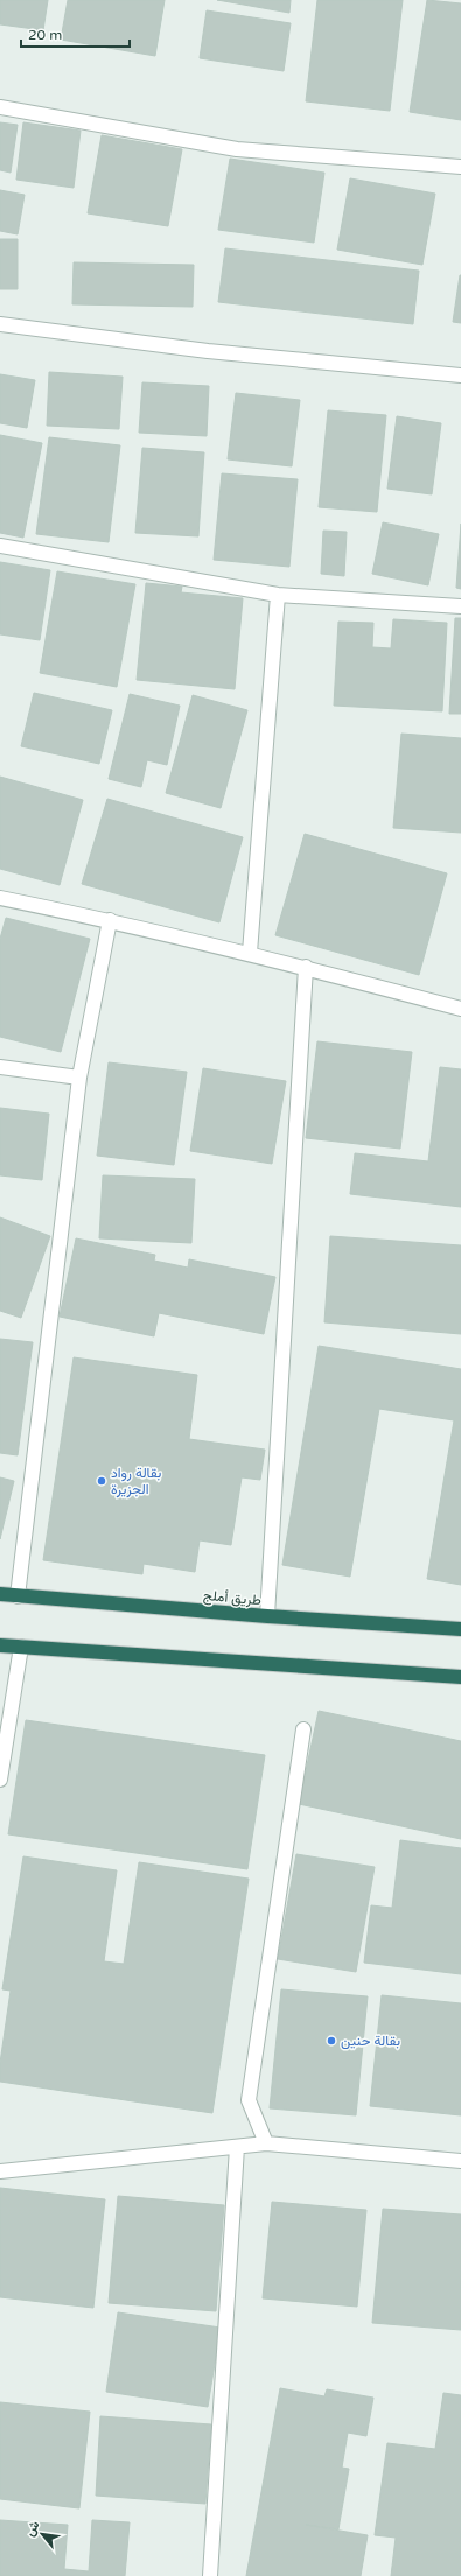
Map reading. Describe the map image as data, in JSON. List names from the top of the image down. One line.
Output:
{"streets":{"highway":["طريق أملج"]},"places":["بقالة رواد الجزيرة","بقالة حنين"],"scale_bar":"20 m","north":"top left"}
